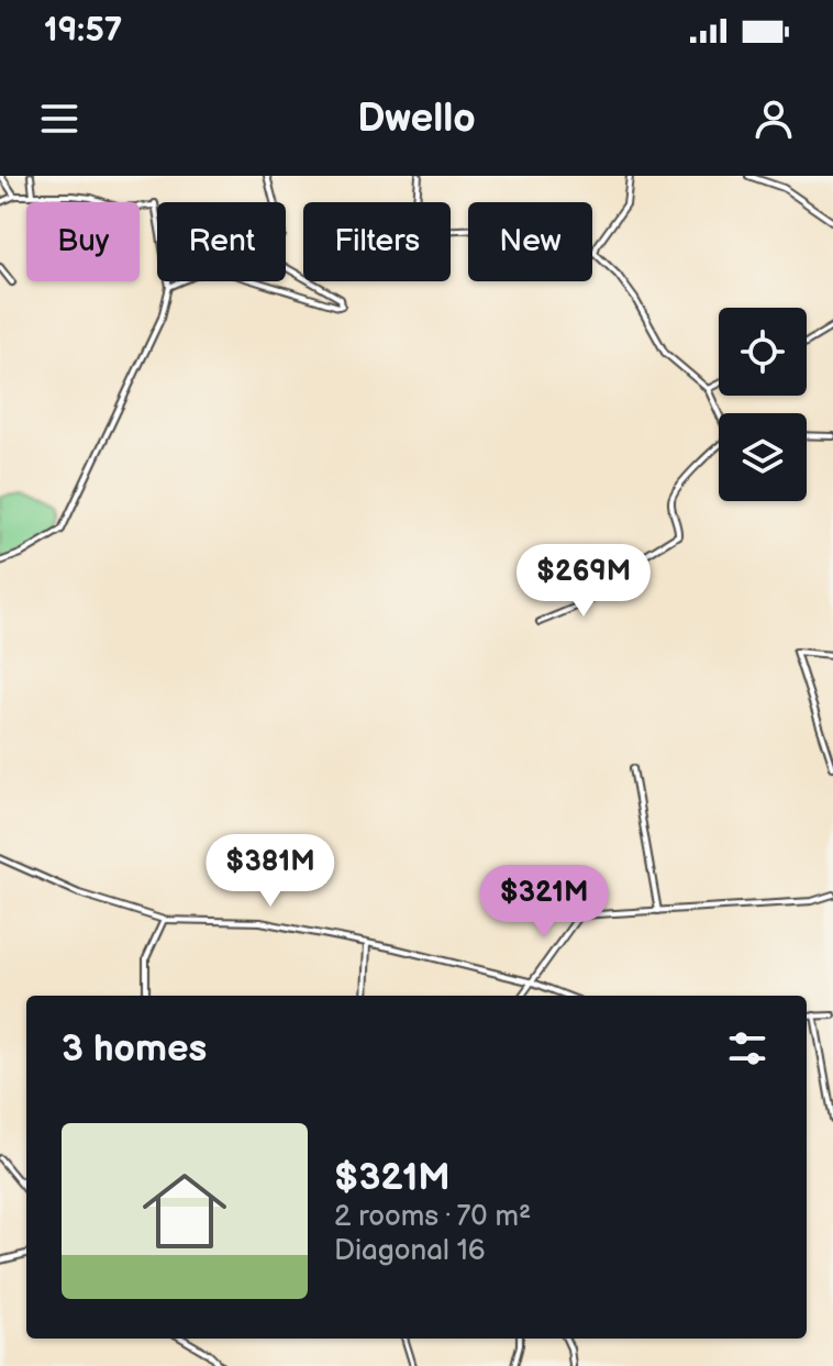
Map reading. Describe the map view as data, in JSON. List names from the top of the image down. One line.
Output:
{"page":{"status":"19:57","header":"Dwello","chip":["Buy","Rent","Filters","New"],"price":["$269M","$381M","$321M"],"heading":"3 homes","list":[{"name":"$321M","note":"2 rooms · 70 m² · Diagonal 16"}]}}
